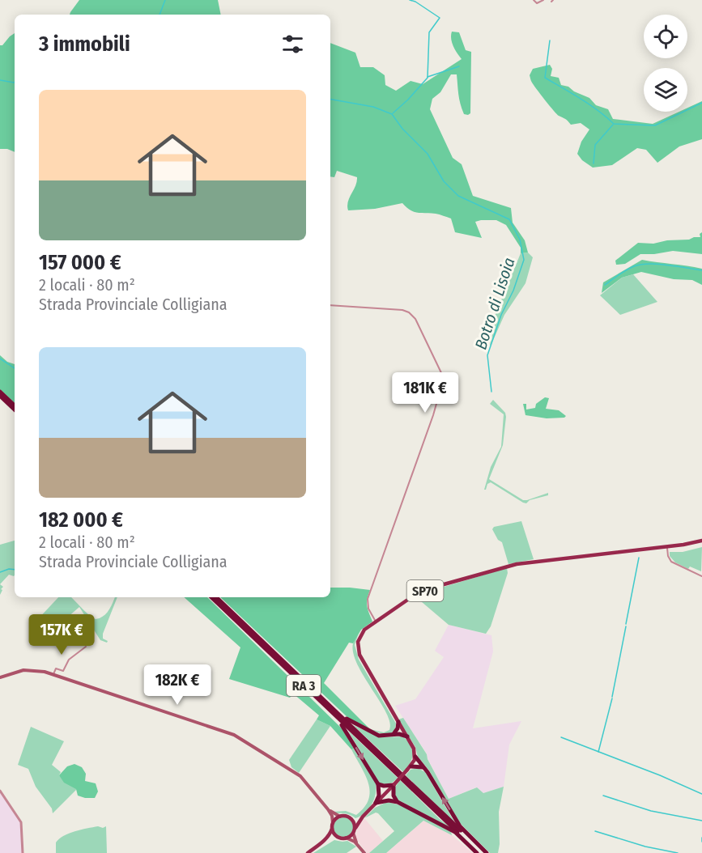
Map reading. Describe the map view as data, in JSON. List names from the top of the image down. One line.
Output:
{"streets":{"highway":["RA 3"],"main road":["SP70"]},"water":["Botro di Lisoia"],"page":{"heading":"3 immobili","list":[{"name":"157 000 €","note":"2 locali · 80 m² · Strada Provinciale Colligiana"},{"name":"182 000 €","note":"2 locali · 80 m² · Strada Provinciale Colligiana"}],"price":["181K €","157K €","182K €"]}}
